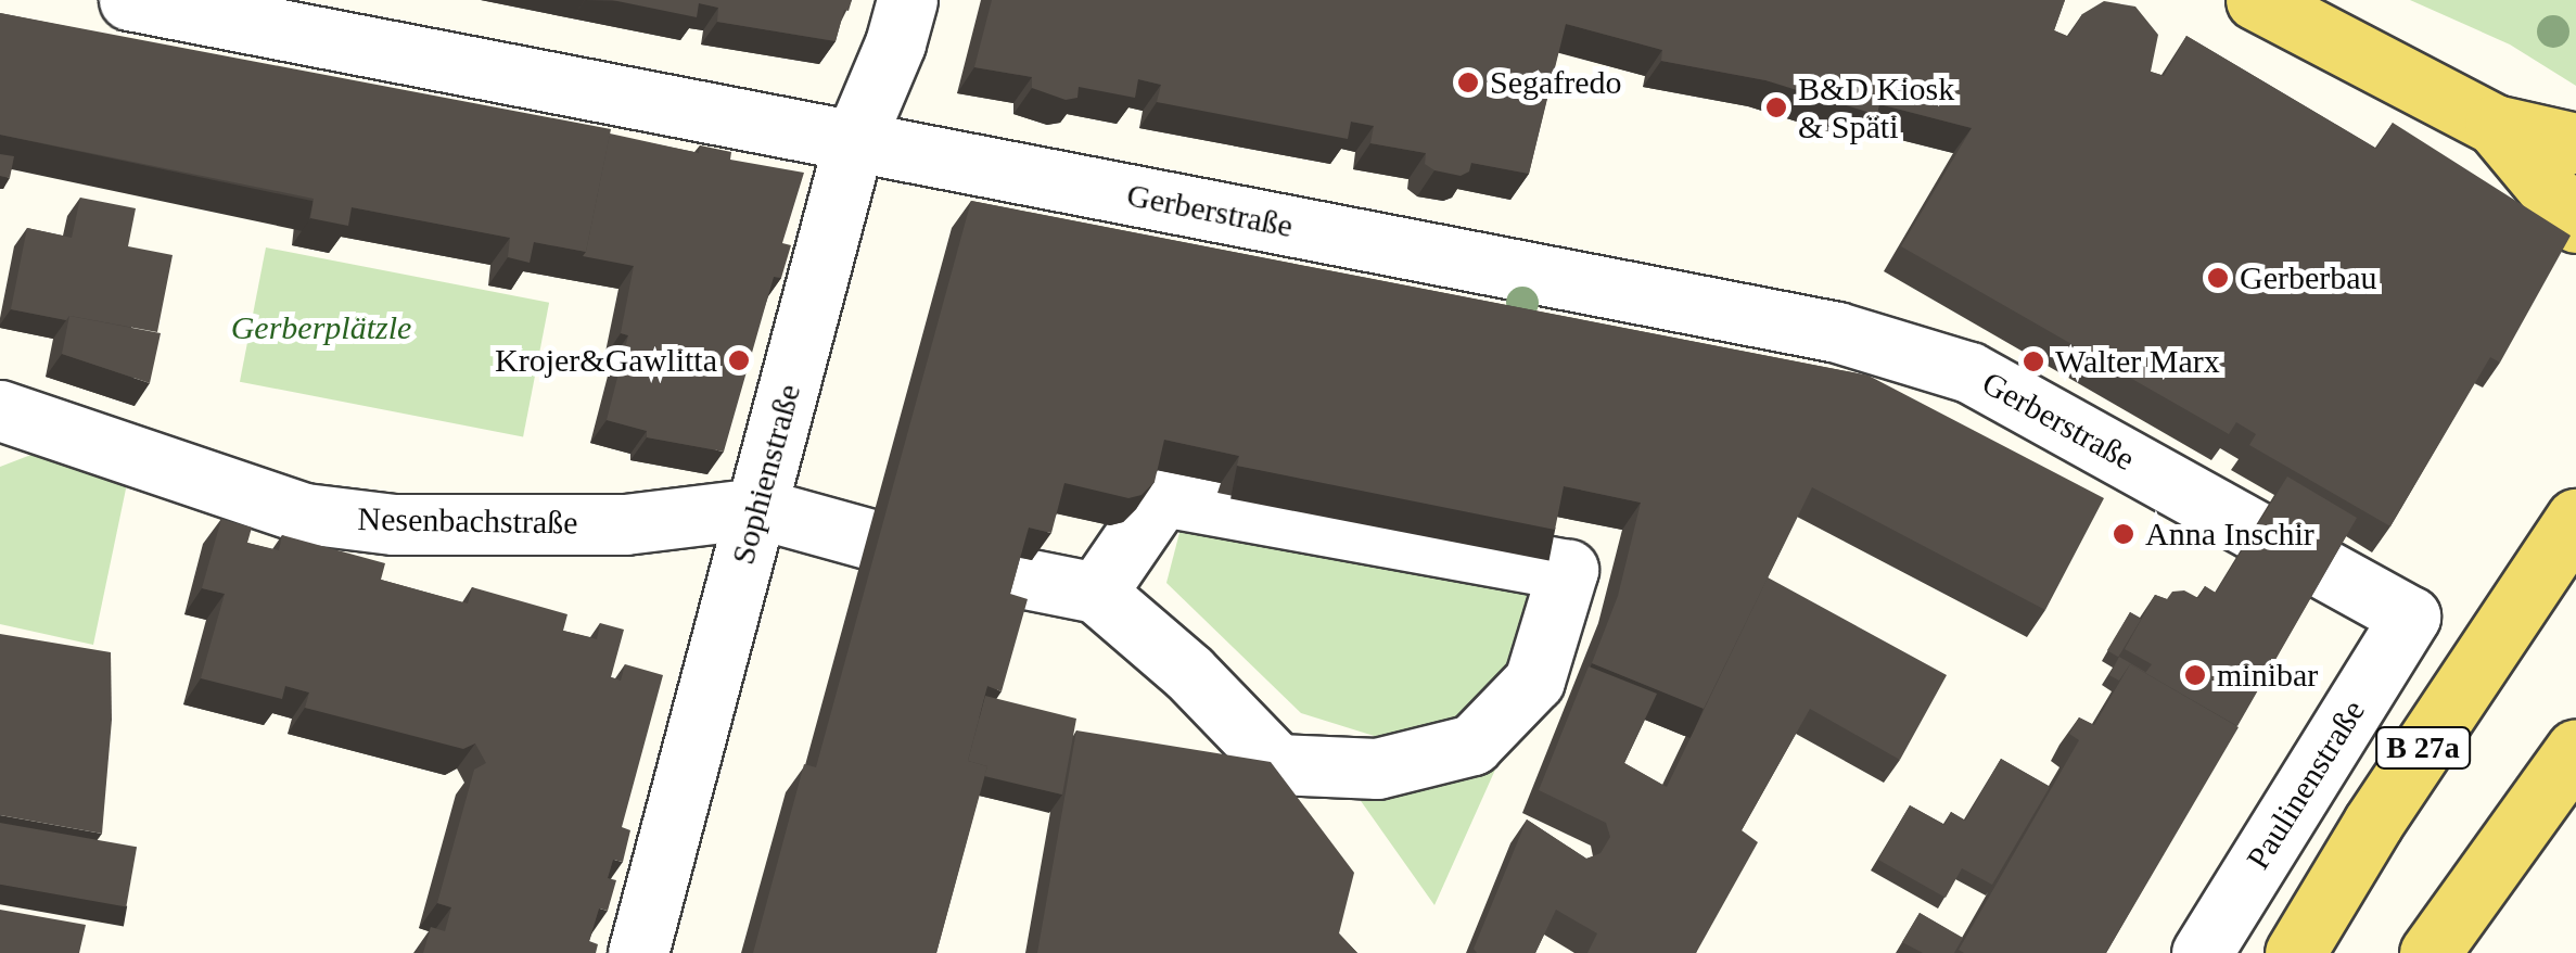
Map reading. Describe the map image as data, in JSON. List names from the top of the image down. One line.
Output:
{"streets":{"main road":["B 27a"],"street":["Gerberstraße","Sophienstraße","Nesenbachstraße","Paulinenstraße"]},"crossings":[["Gerberstraße","Sophienstraße"],["Sophienstraße","Nesenbachstraße"]],"parks":["Gerberplätzle"],"places":["Segafredo","B&D Kiosk & Späti","Gerberbau","Krojer&Gawlitta","Walter Marx","Anna Inschir","minibar"]}
